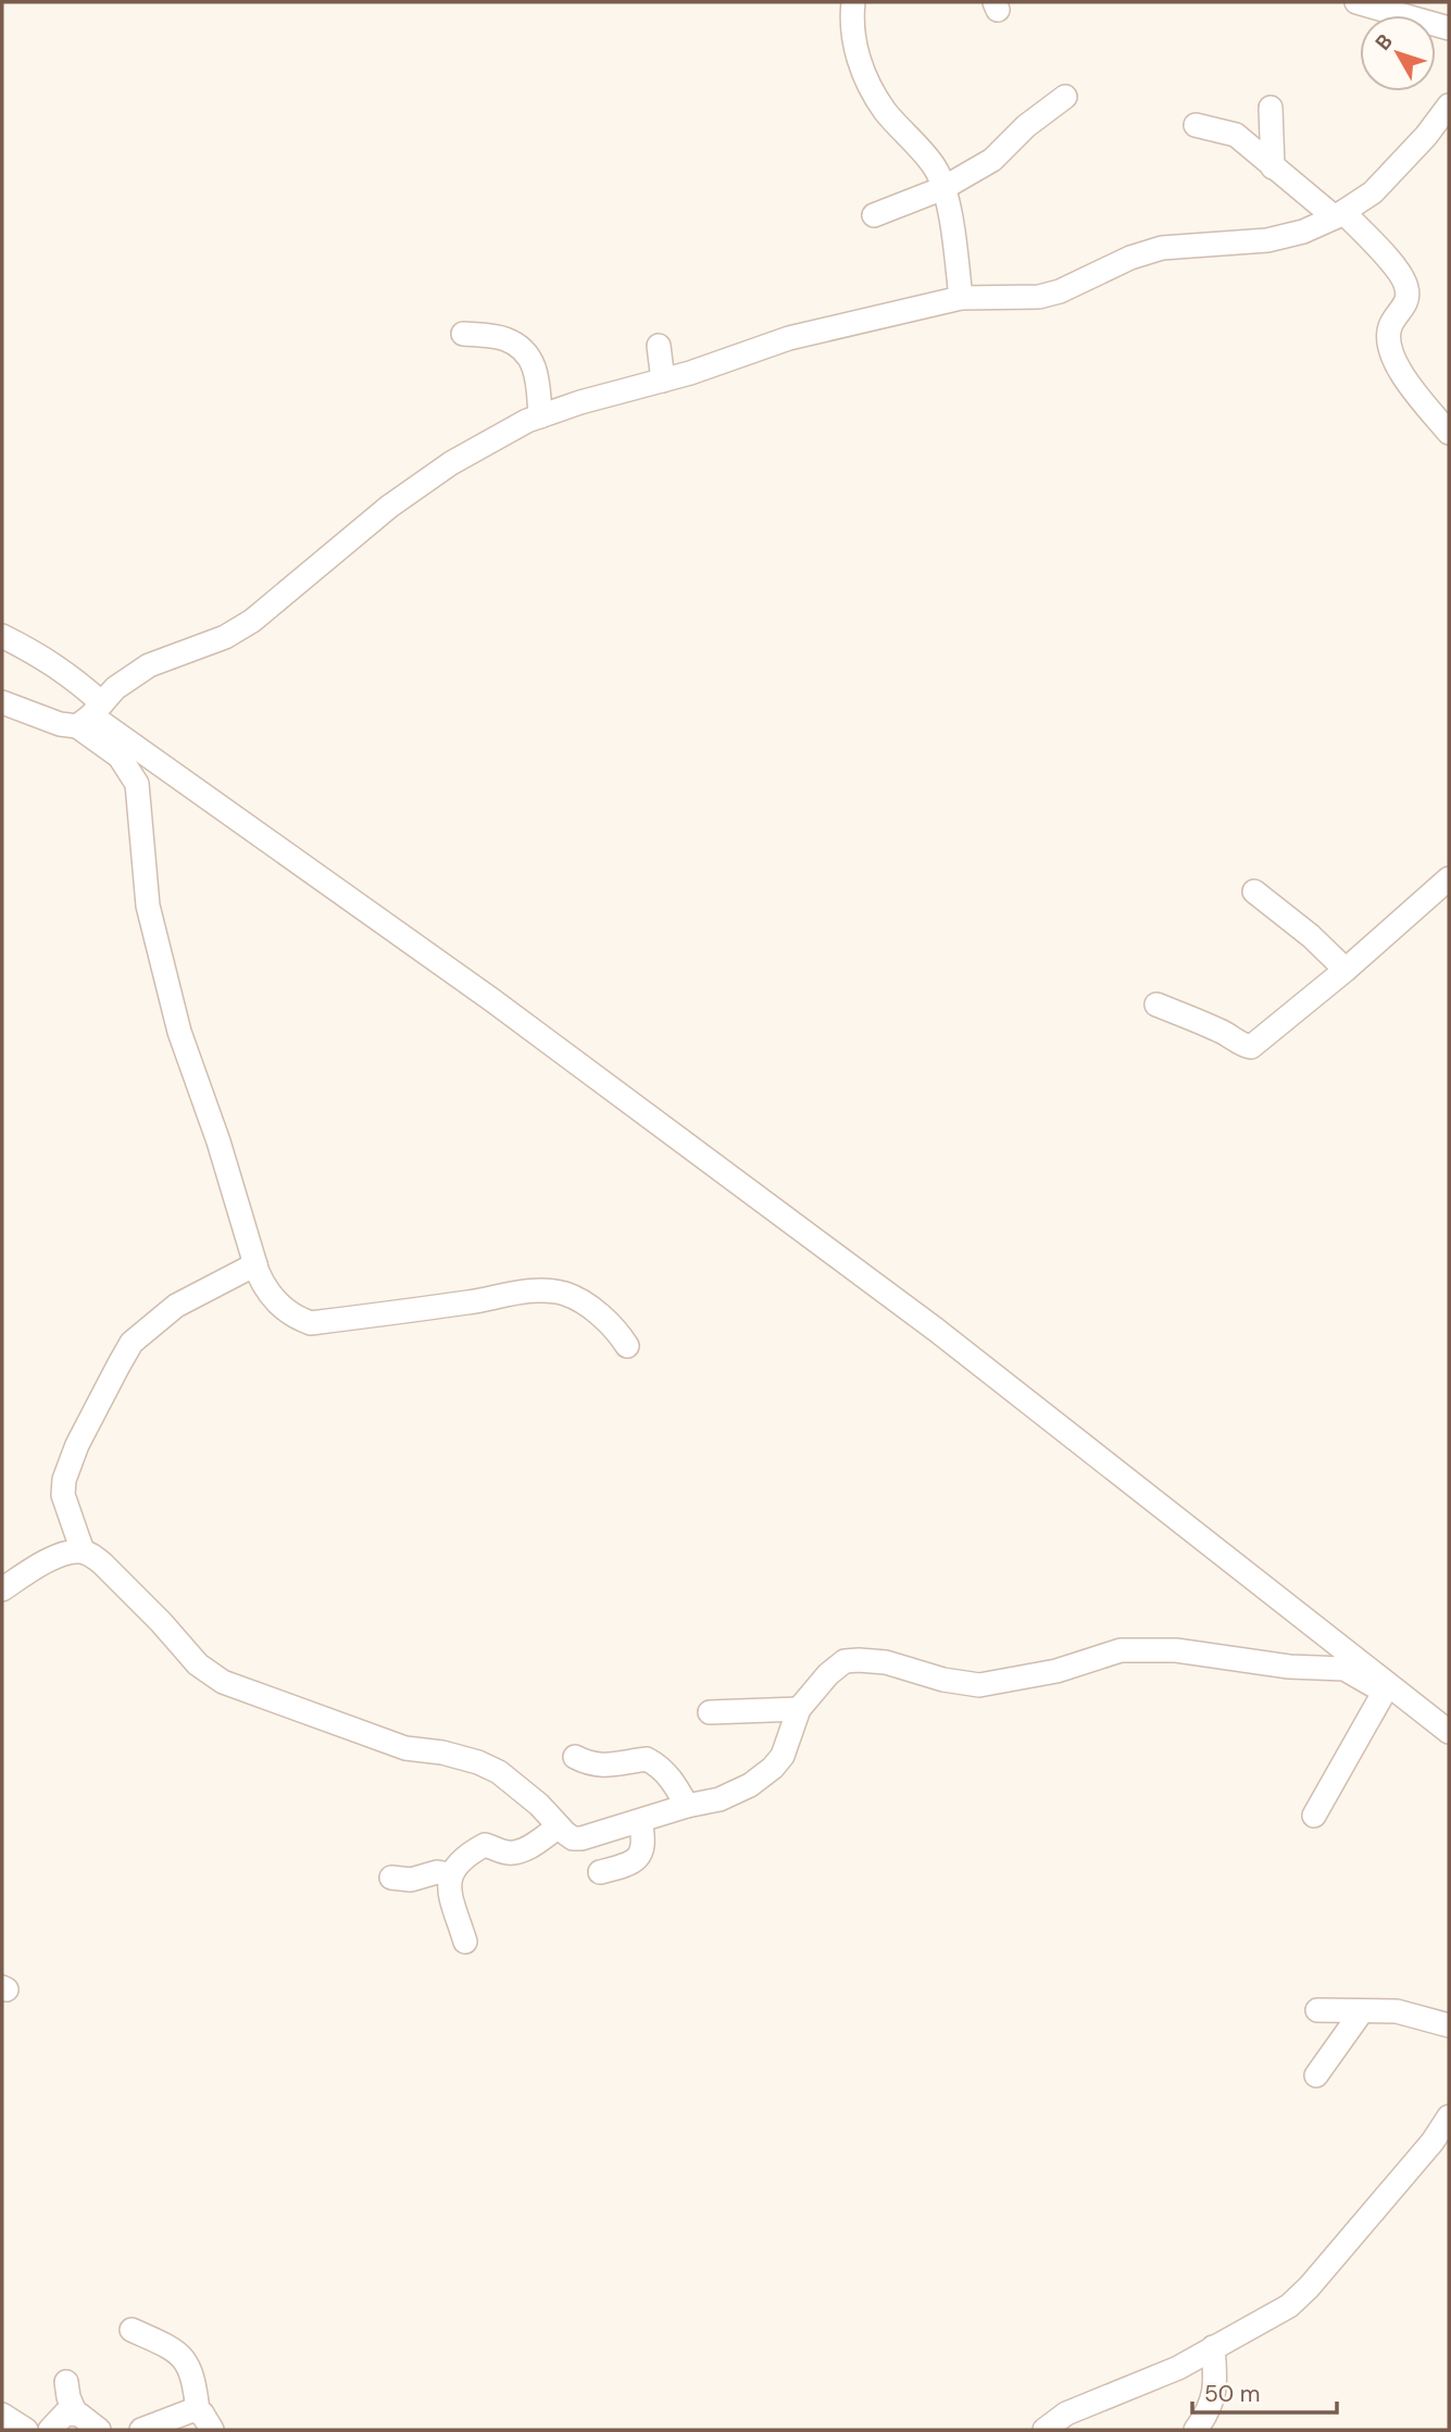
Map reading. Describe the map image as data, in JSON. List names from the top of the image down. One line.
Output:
{"scale_bar":"50 m","north":"top left"}
